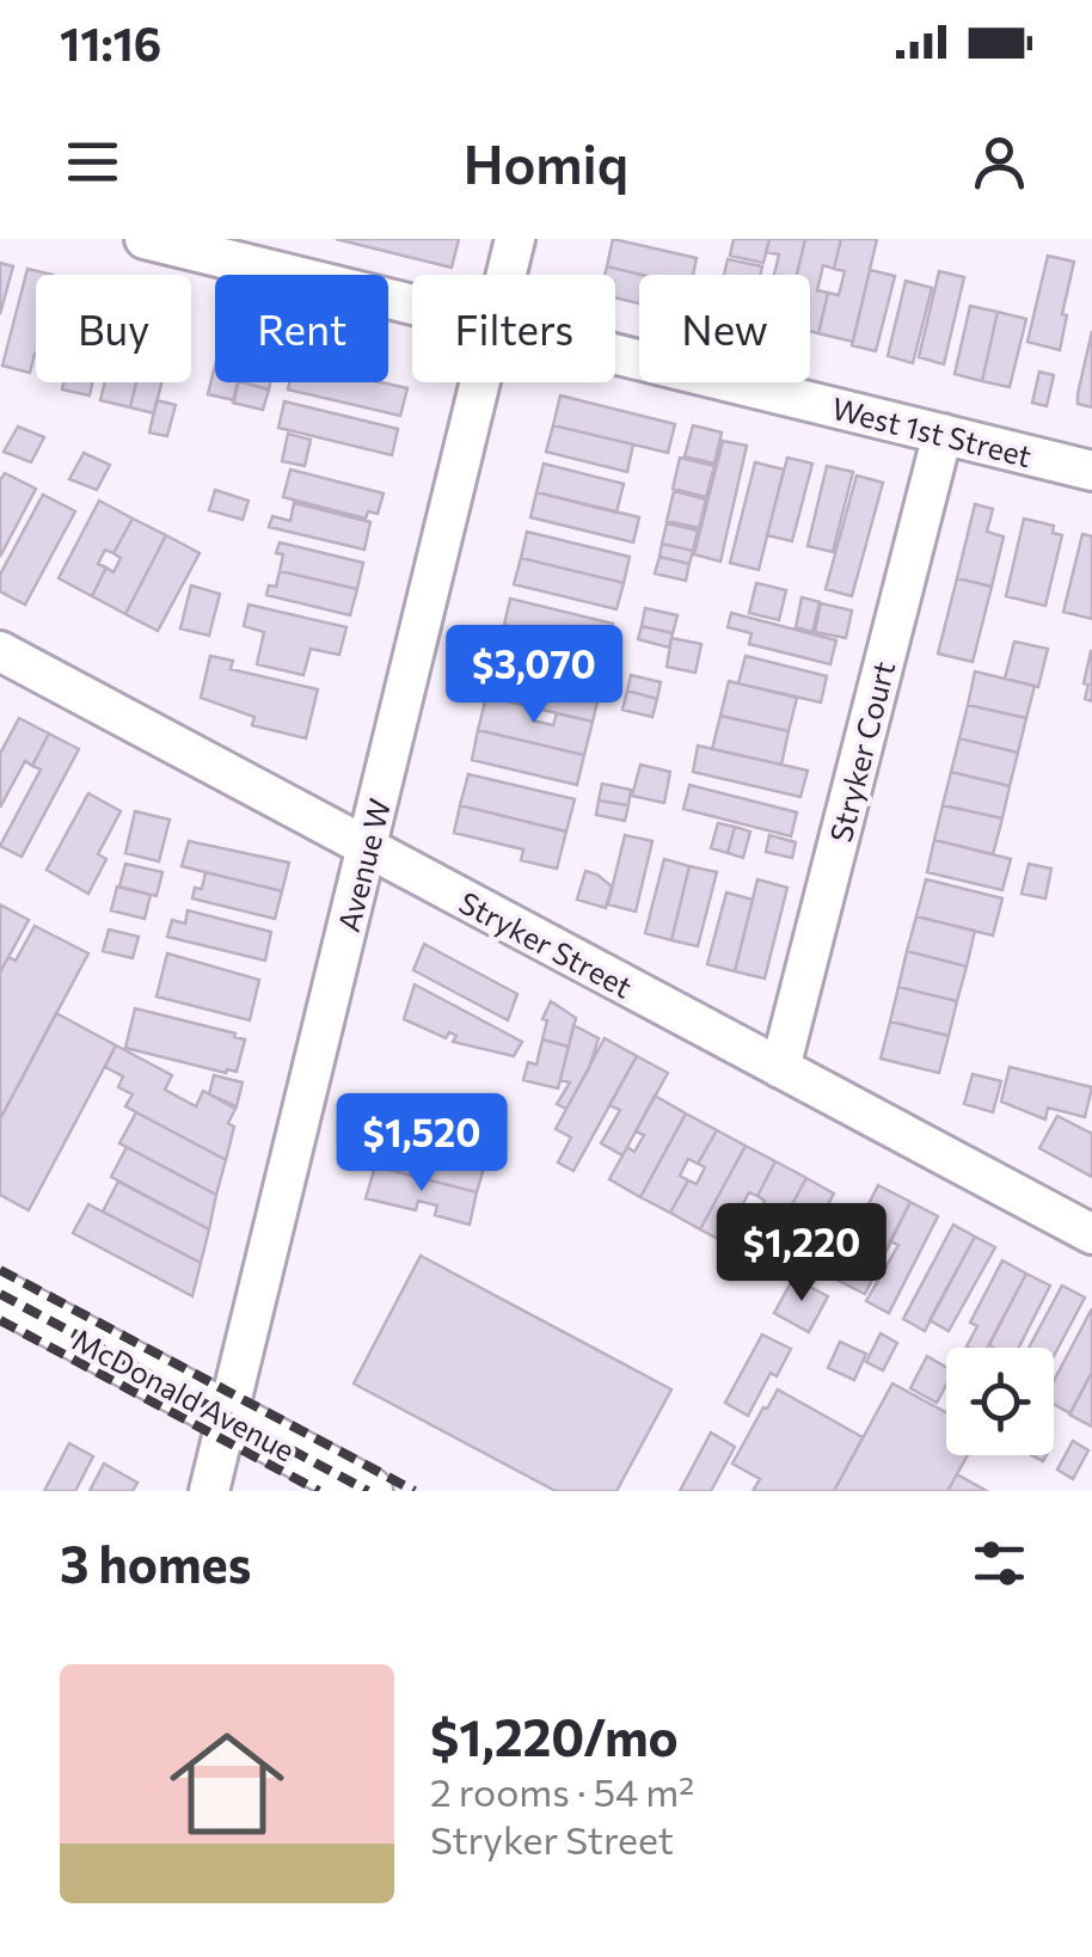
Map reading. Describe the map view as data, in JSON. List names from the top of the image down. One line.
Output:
{"streets":{"main road":["McDonald Avenue"],"street":["West 1st Street","Stryker Court","Avenue W","Stryker Street"]},"crossings":[["West 1st Street","Stryker Court"],["Stryker Court","Stryker Street"],["Avenue W","Stryker Street"],["Avenue W","McDonald Avenue"]],"page":{"status":"11:16","header":"Homiq","chip":["Buy","Rent","Filters","New"],"price":["$3,070","$1,520","$1,220"],"heading":"3 homes","list":[{"name":"$1,220/mo","note":"2 rooms · 54 m² · Stryker Street"}]}}
